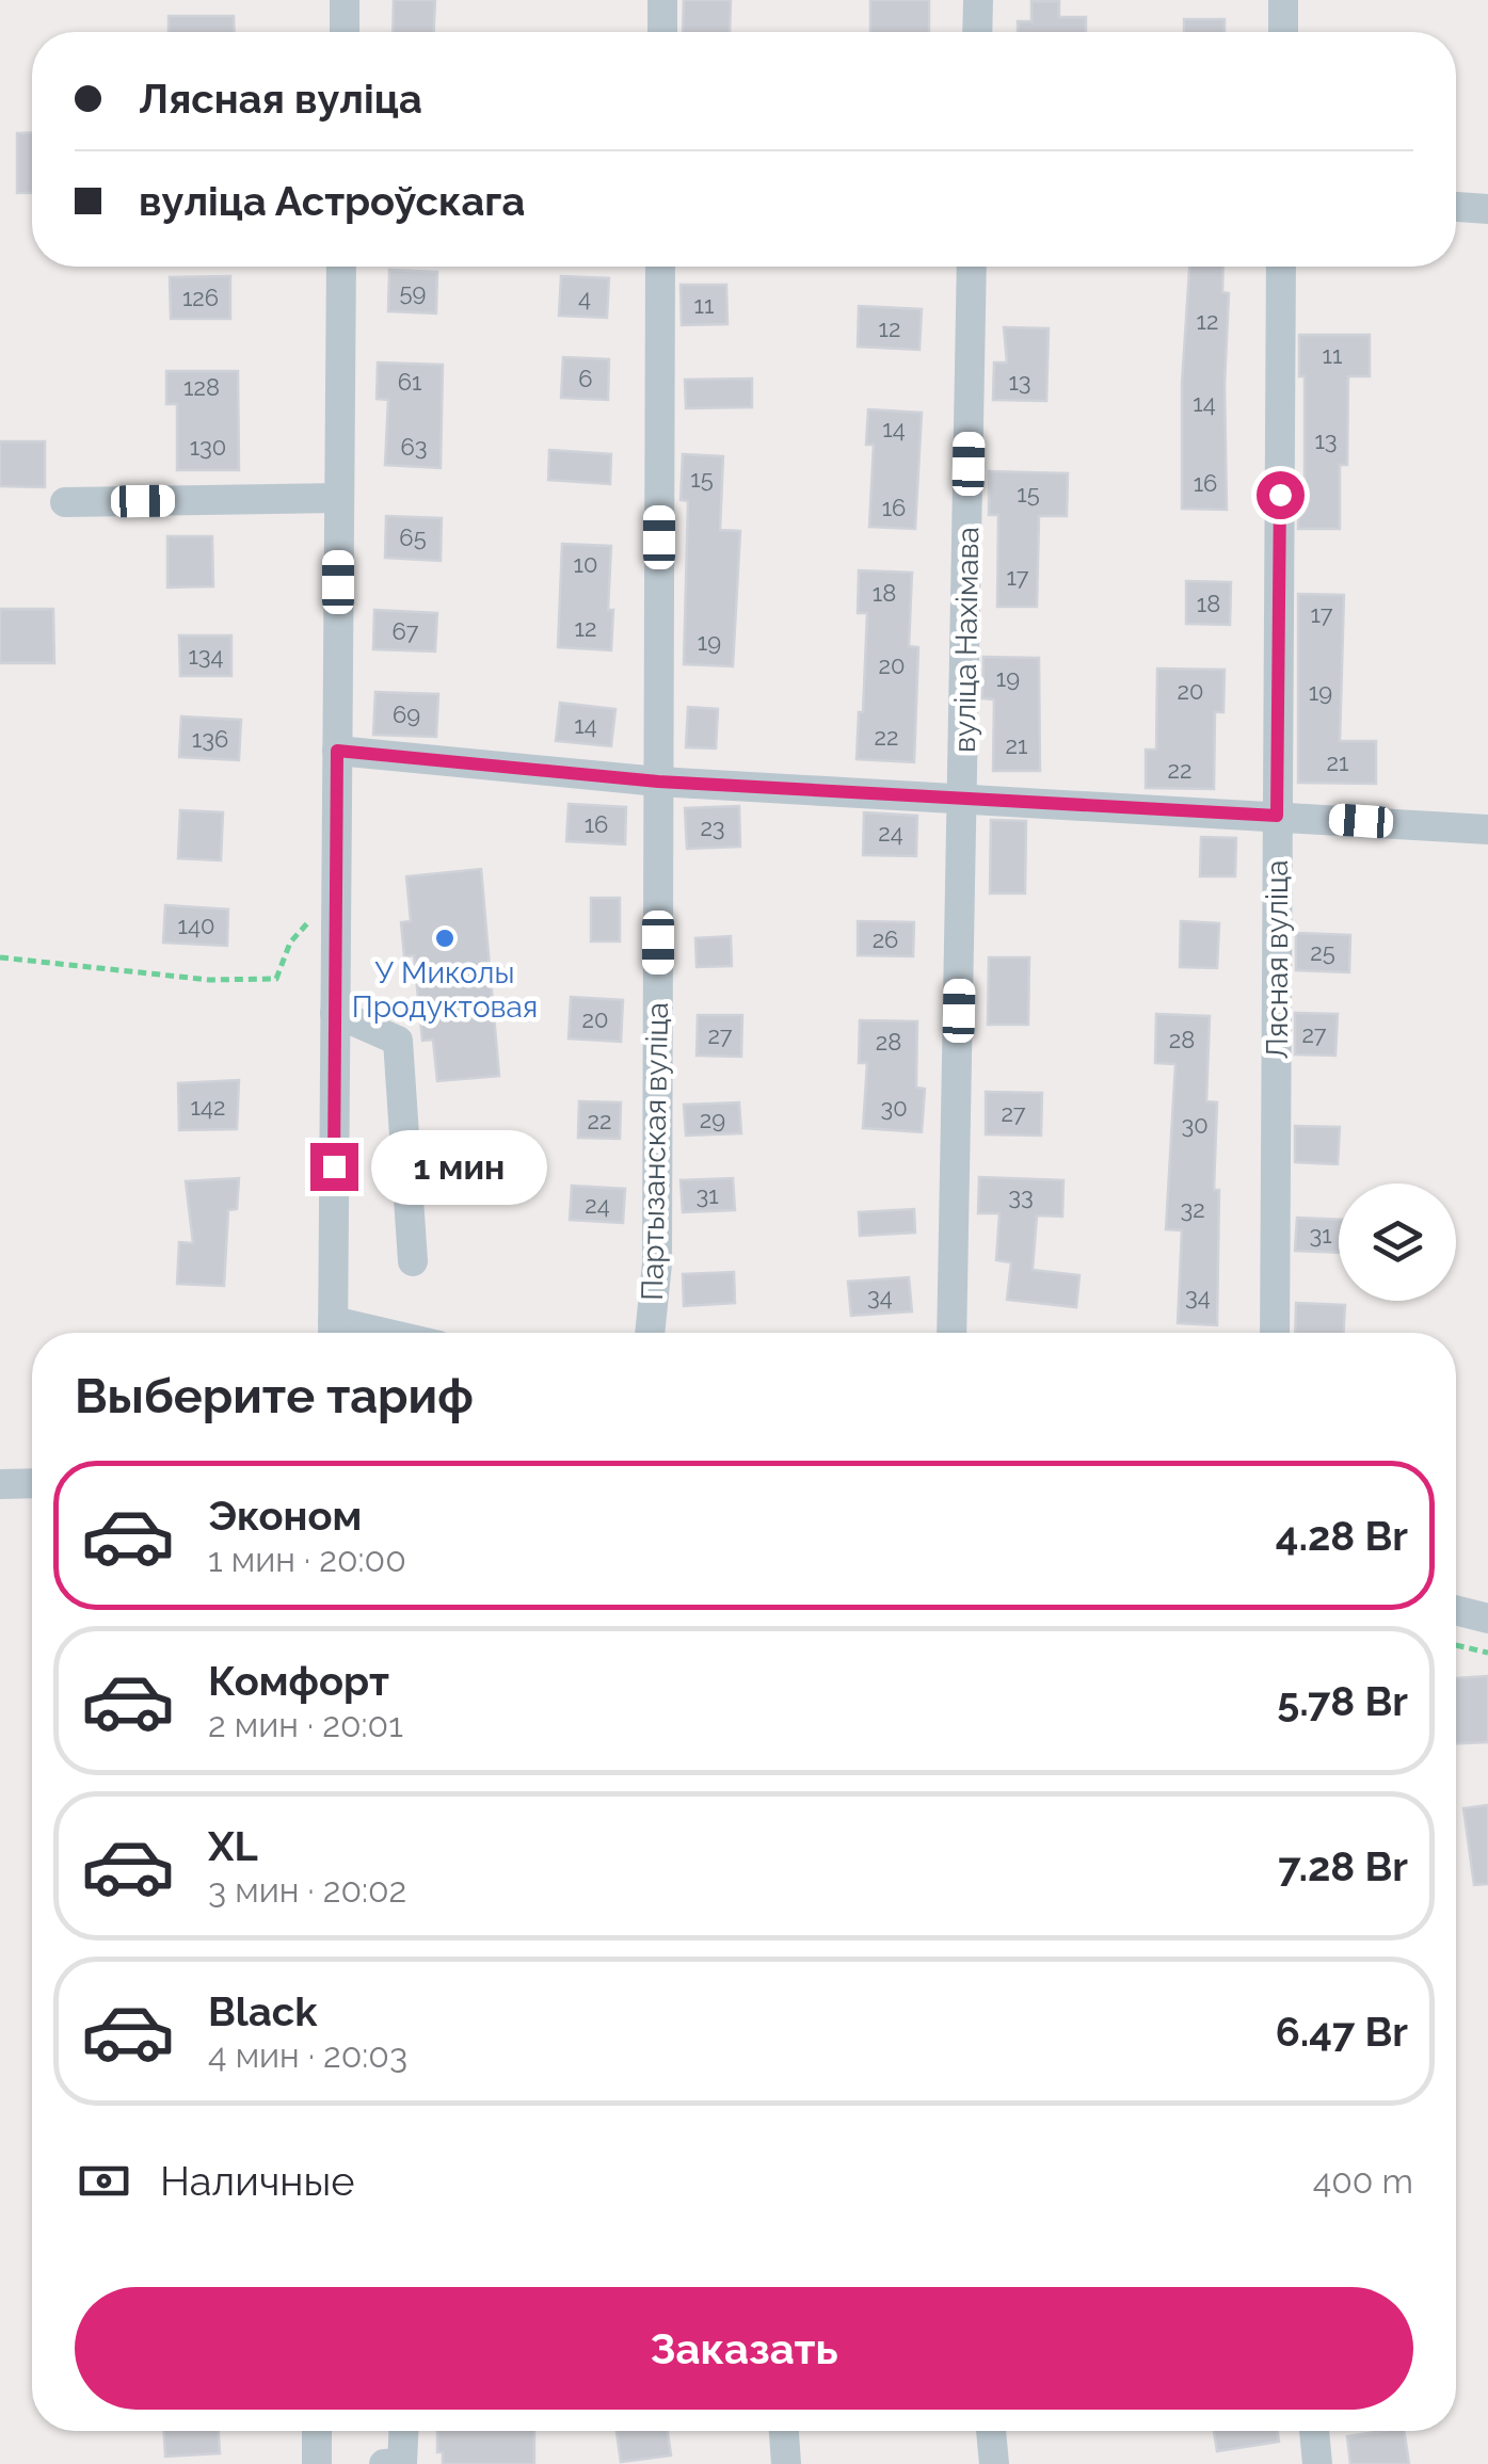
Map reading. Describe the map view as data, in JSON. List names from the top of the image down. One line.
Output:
{"streets":{"street":["вуліца Нахімава","Лясная вуліца","Партызанская вуліца"]},"places":["У Миколы Продуктовая"],"house_numbers":["59","126","4","11","12","12","11","6","61","13","128","14","14","13","130","63","15","16","15","16","65","10","17","18","18","17","12","67","19","134","20","19","20","19","69","14","22","136","21","21","22","16","23","24","140","26","25","20","27","27","28","28","142","30","27","29","22","30","31","33","24","32","31","34","34"],"page":{"banner":["Лясная вуліца","вуліца Астроўскага"],"bubble":"1 мин","heading":"Выберите тариф","list":[{"name":"Эконом","note":"1 мин · 20:00","value":"4.28 Br"},{"name":"Комфорт","note":"2 мин · 20:01","value":"5.78 Br"},{"name":"XL","note":"3 мин · 20:02","value":"7.28 Br"},{"name":"Black","note":"4 мин · 20:03","value":"6.47 Br"}],"pay":["Наличные","400 m"],"buttons":"Заказать"}}
